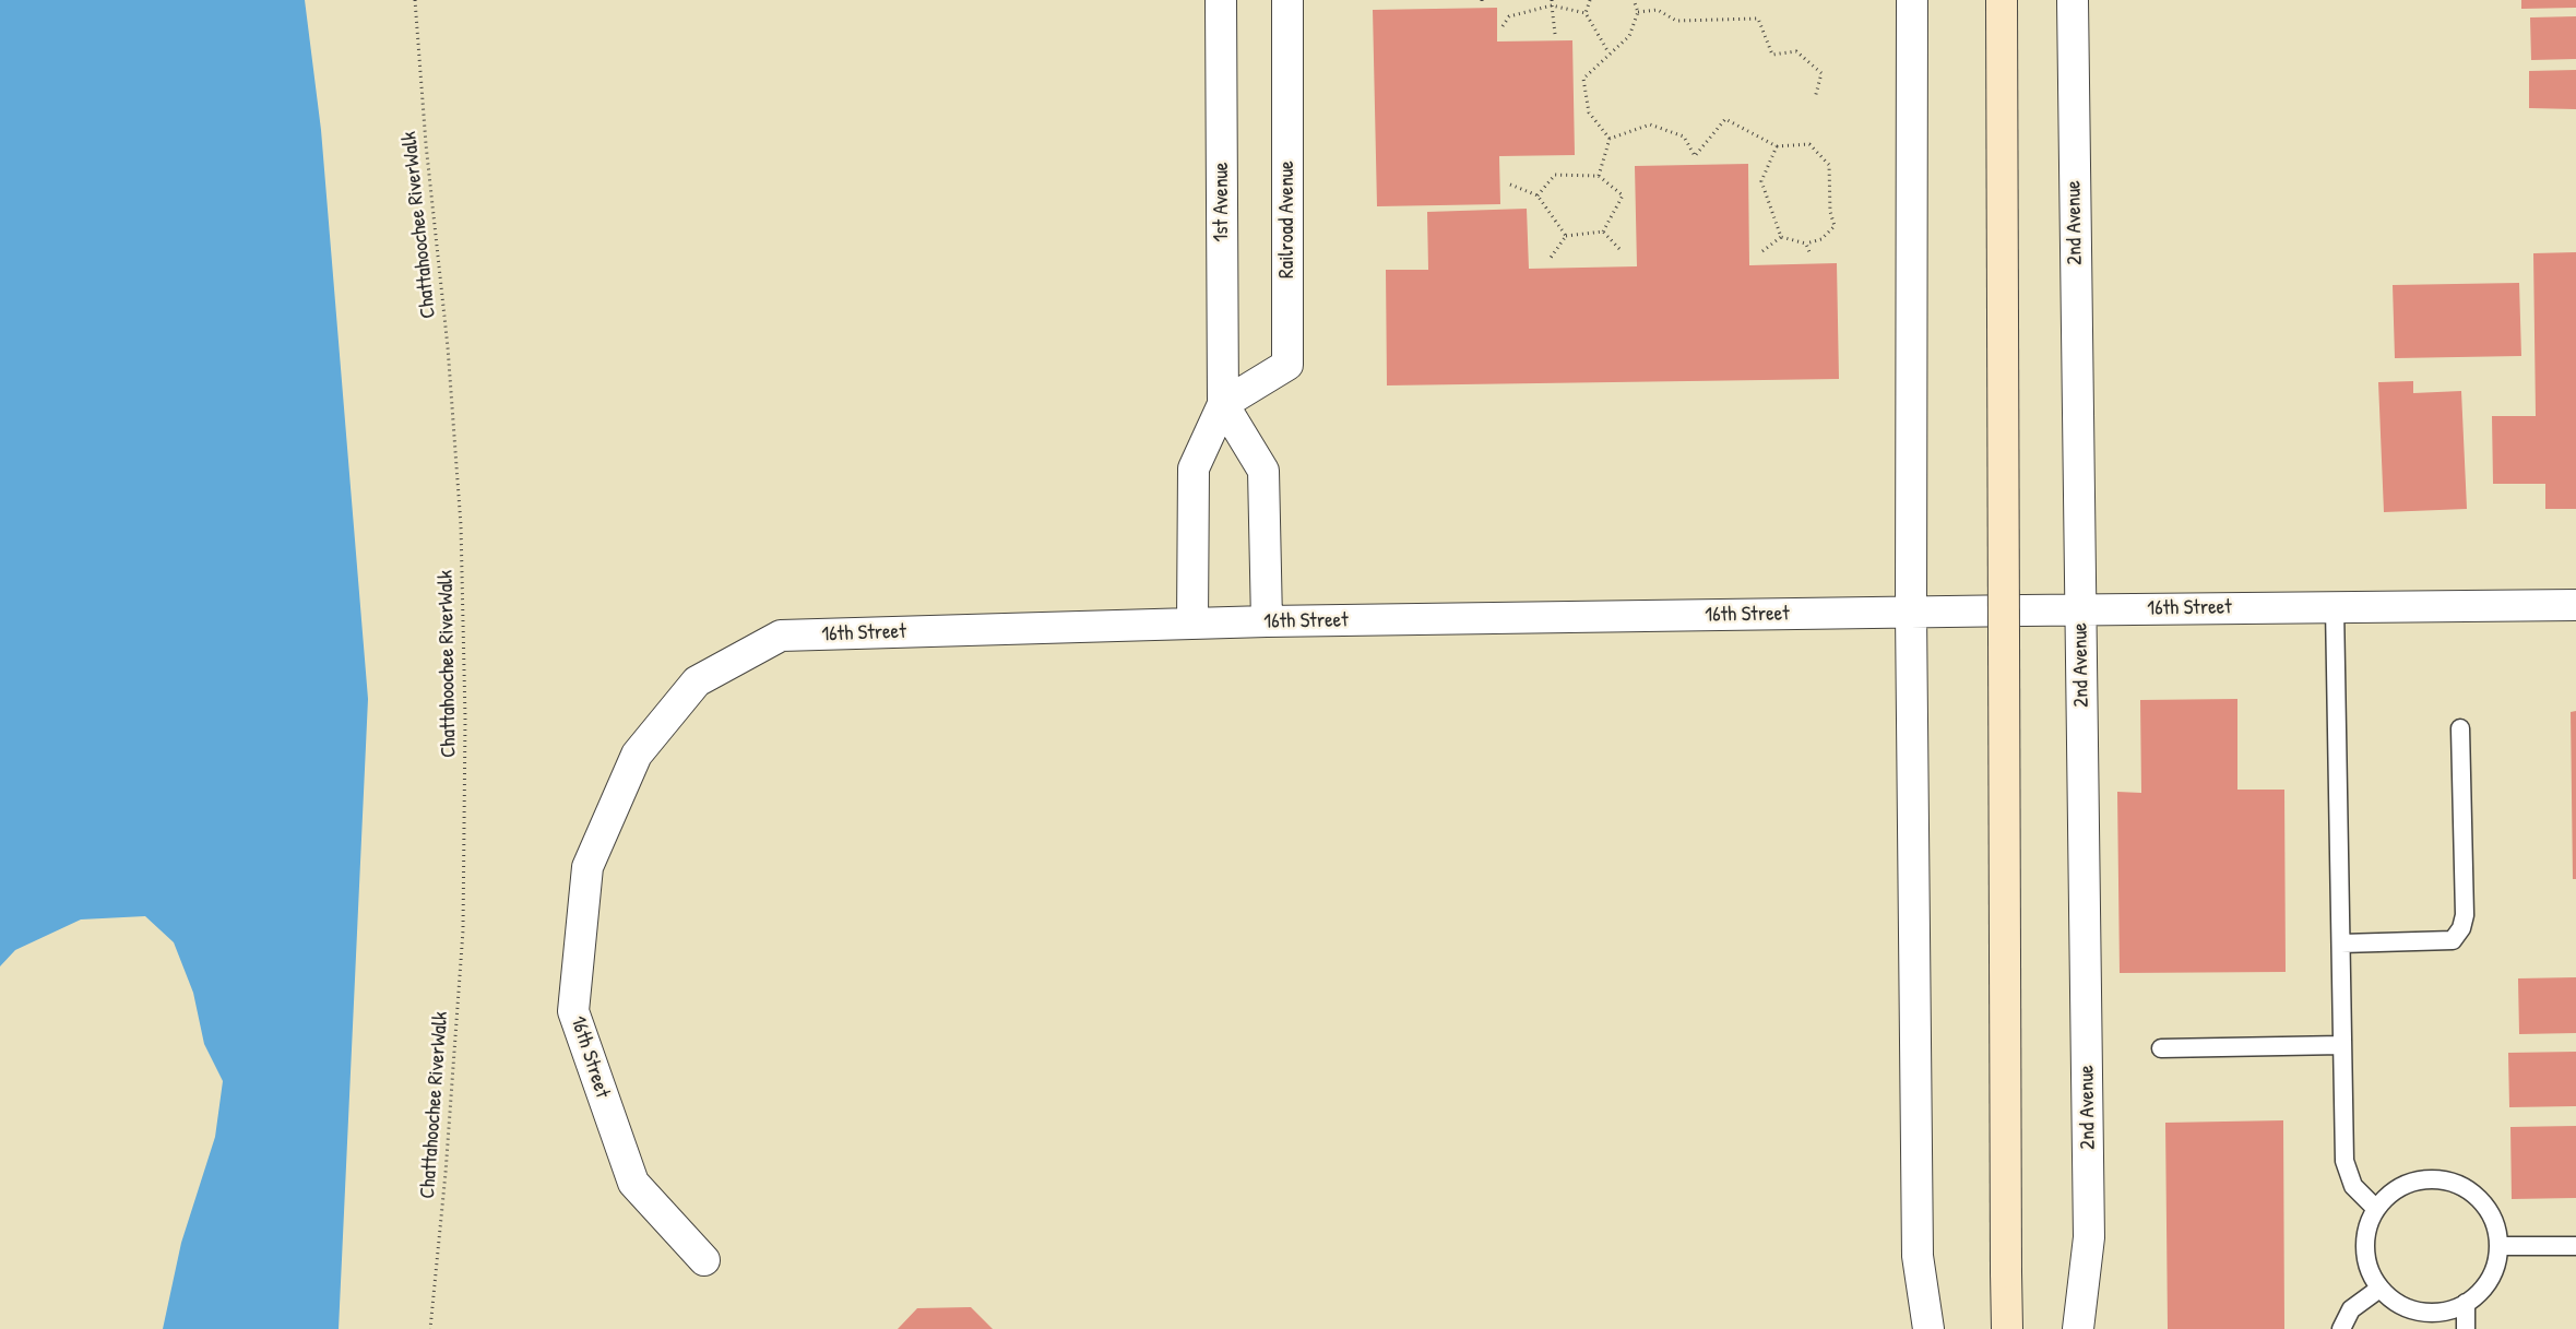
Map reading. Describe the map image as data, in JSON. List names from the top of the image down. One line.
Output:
{"streets":{"street":["1st Avenue","Railroad Avenue","2nd Avenue","16th Street"],"path":["Chattahoochee RiverWalk"]},"crossings":[["1st Avenue","Railroad Avenue"],["1st Avenue","16th Street"],["2nd Avenue","16th Street"]]}
